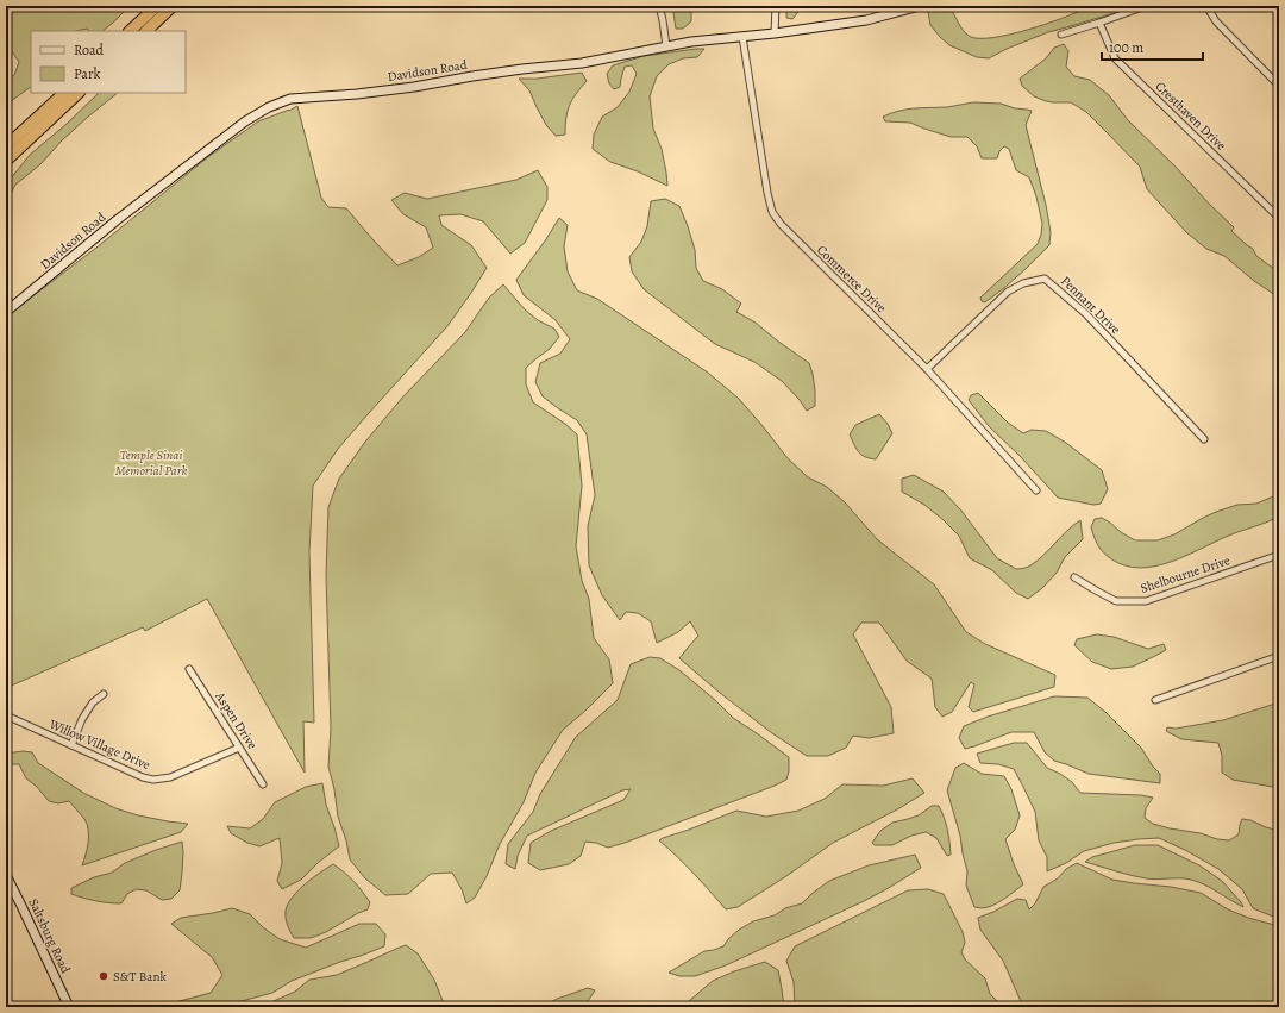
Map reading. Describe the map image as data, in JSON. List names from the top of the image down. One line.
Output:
{"streets":{"street":["Davidson Road","Cresthaven Drive","Commerce Drive","Pennant Drive","Shelbourne Drive","Aspen Drive","Willow Village Drive","Saltsburg Road"]},"crossings":[["Davidson Road","Commerce Drive"],["Commerce Drive","Pennant Drive"],["Aspen Drive","Willow Village Drive"]],"parks":["Temple Sinai Memorial Park"],"places":["S&T Bank"],"legend":["Road","Park"],"scale_bar":"100 m"}
